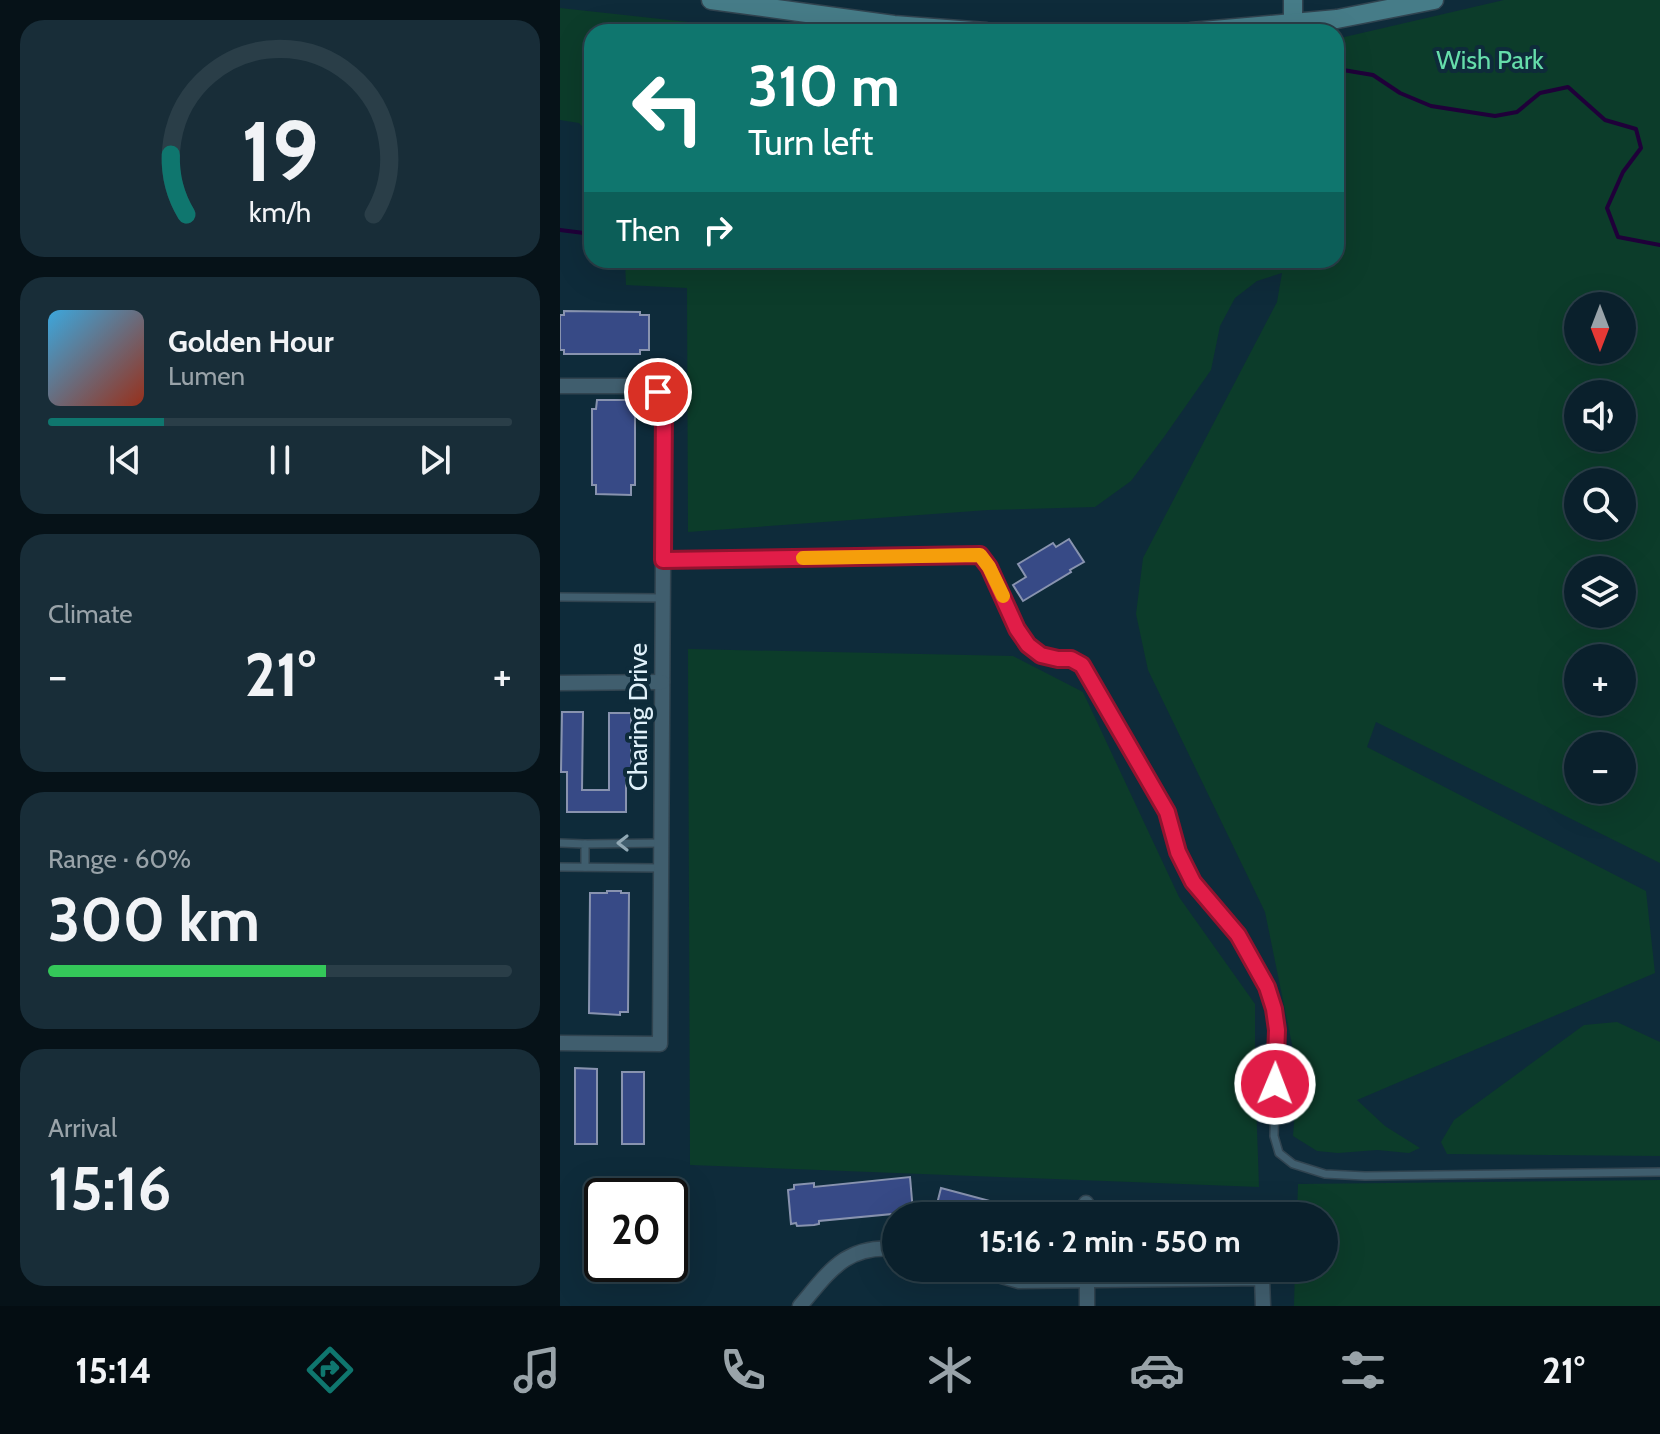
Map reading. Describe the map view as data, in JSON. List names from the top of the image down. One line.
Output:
{"streets":{"street":["Charing Drive"]},"parks":["Wish Park"],"north":"bottom","page":{"turn":["310 m","Turn left"],"then":"Then","map_buttons":["+","−"],"song":["Golden Hour","Lumen"],"tile":["Climate",["Range · 60%","300 km"],["Arrival","15:16"]],"heat":["−","21°","+"],"limit":"20","trip":"15:16 · 2 min · 550 m","tabs":["15:14","21°"],"gauge":["19","km/h"]}}
